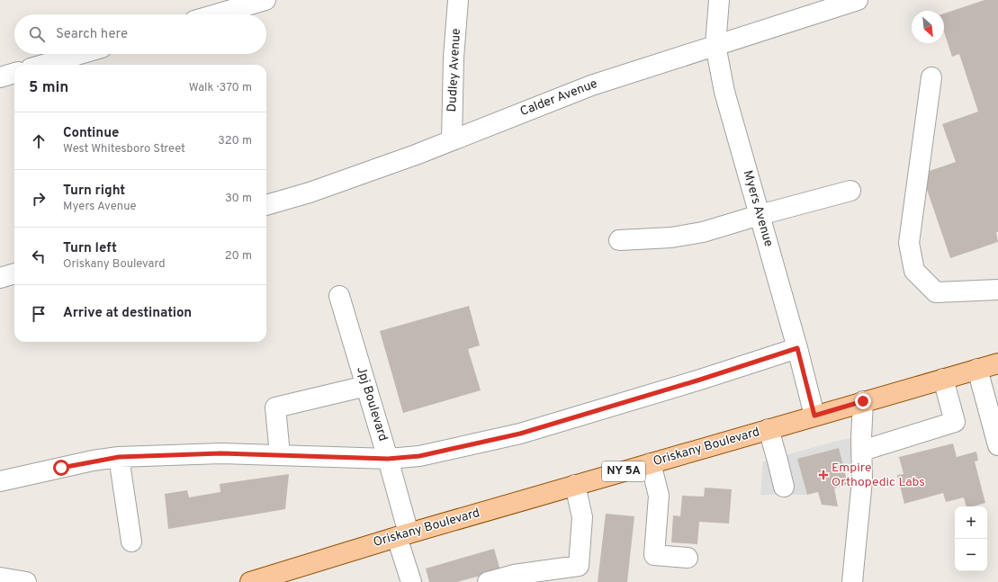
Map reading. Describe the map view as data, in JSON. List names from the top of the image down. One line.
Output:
{"streets":{"main road":["Oriskany Boulevard","NY 5A"],"street":["Dudley Avenue","Calder Avenue","Myers Avenue","Jpj Boulevard"]},"crossings":[["Dudley Avenue","Calder Avenue"],["Calder Avenue","Myers Avenue"],["Myers Avenue","Oriskany Boulevard"],["Jpj Boulevard","Oriskany Boulevard"]],"places":{"health":["Empire Orthopedic Labs"]},"north":"bottom right","page":{"search":"Search here","heading":["5 min","Walk · 370 m"],"list":[["Continue","West Whitesboro Street","320 m"],["Turn right","Myers Avenue","30 m"],["Turn left","Oriskany Boulevard","20 m"],"Arrive at destination"],"map_buttons":["+","−"]}}
